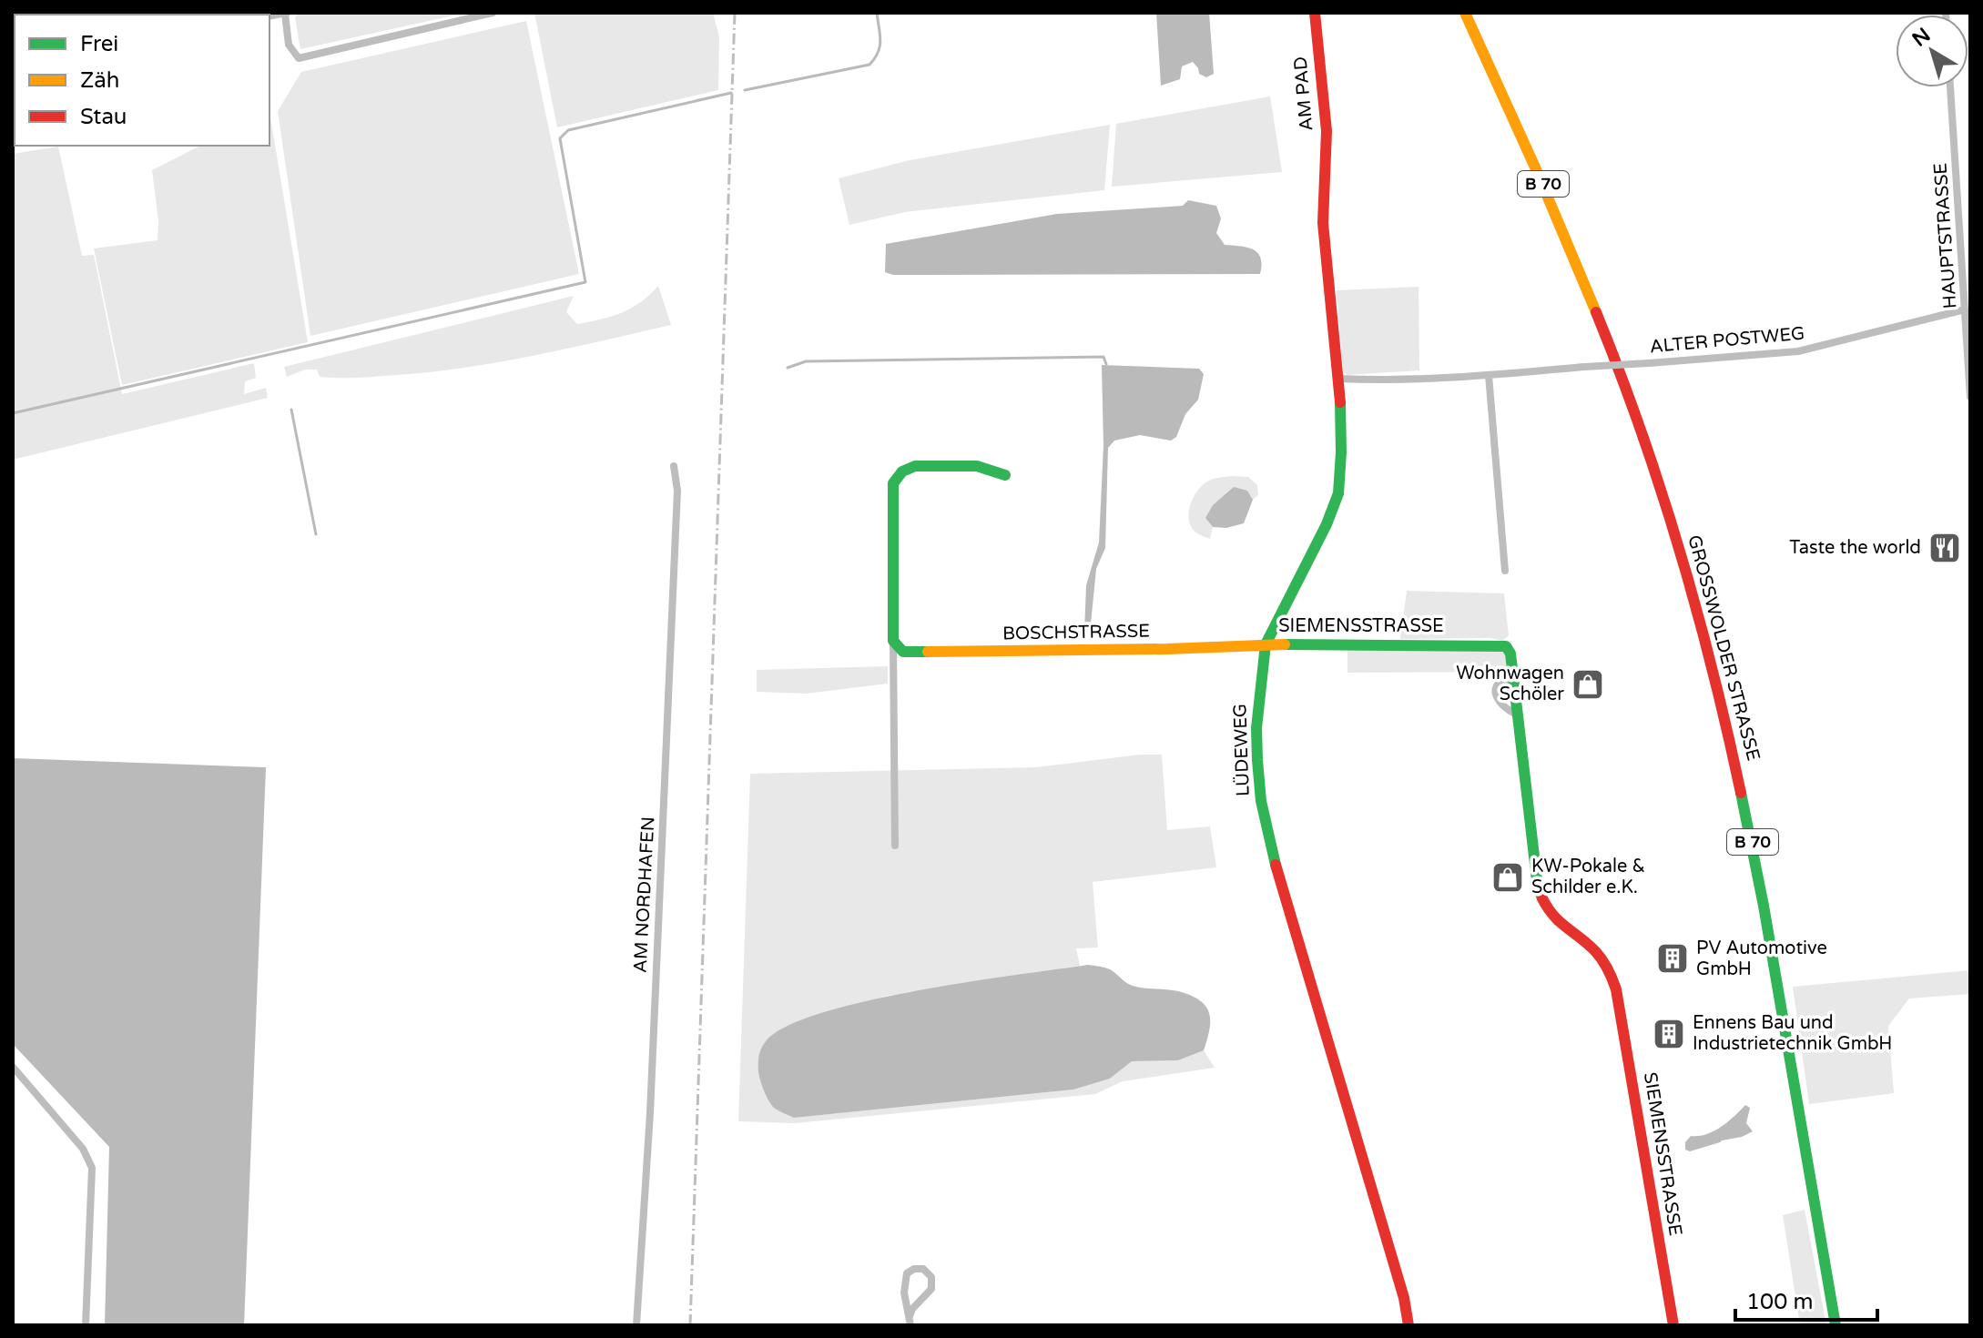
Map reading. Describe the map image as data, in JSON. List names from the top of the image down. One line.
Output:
{"streets":{"street":["AM PAD","B 70","HAUPTSTRASSE","ALTER POSTWEG","SIEMENSSTRASSE","BOSCHSTRASSE","GROSSWOLDER STRASSE","LÜDEWEG","AM NORDHAFEN"]},"crossings":[["AM PAD","LÜDEWEG"],["HAUPTSTRASSE","ALTER POSTWEG"],["ALTER POSTWEG","LÜDEWEG"],["SIEMENSSTRASSE","BOSCHSTRASSE"],["SIEMENSSTRASSE","LÜDEWEG"],["BOSCHSTRASSE","LÜDEWEG"]],"places":{"restaurant":["Taste the world"],"shop":["Wohnwagen Schöler","KW-Pokale & Schilder e.K."],"building":["PV Automotive GmbH","Ennens Bau und Industrietechnik GmbH"]},"legend":["Frei","Zäh","Stau"],"scale_bar":"100 m","north":"top left"}
